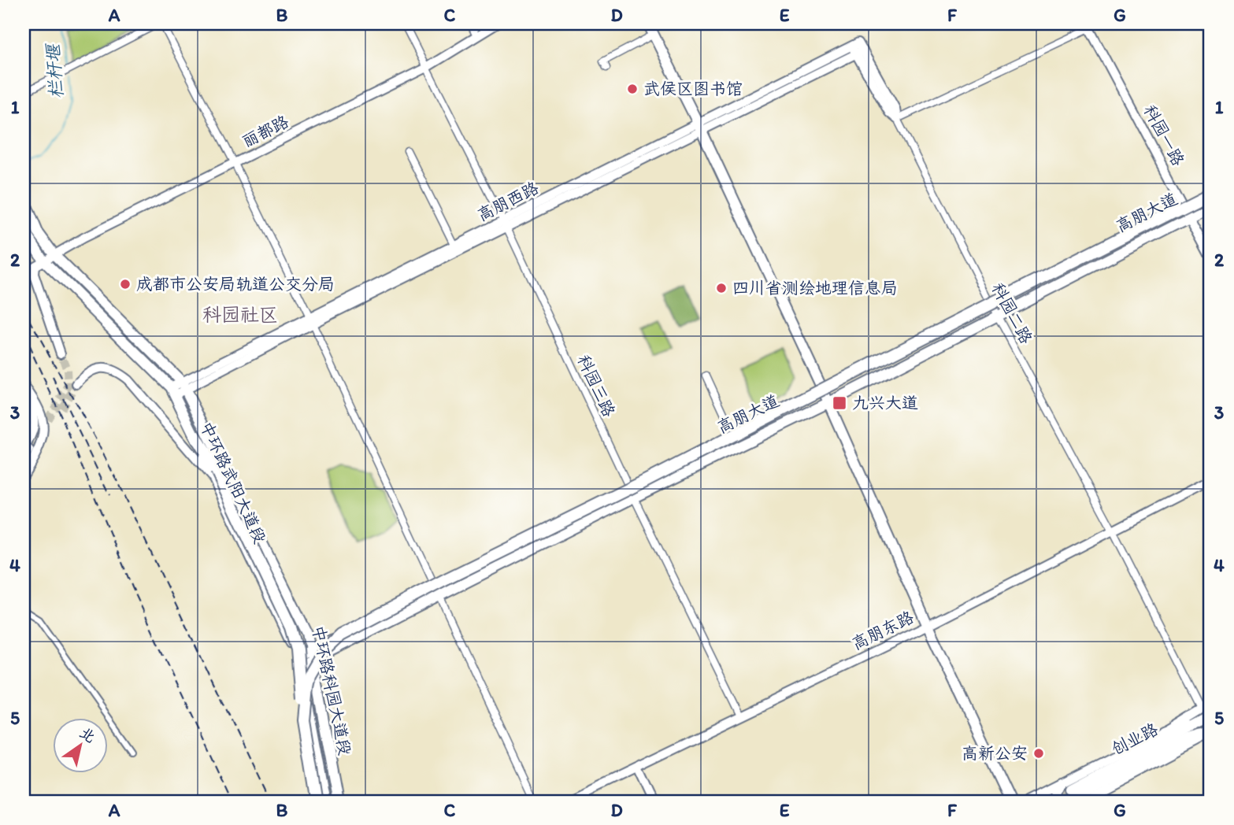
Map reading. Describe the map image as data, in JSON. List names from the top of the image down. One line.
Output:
{"streets":{"main road":["高朋大道","中环路武阳大道段","中环路科园大道段","创业路"],"street":["丽都路","科园一路","高朋西路","科园二路","科园三路","高朋东路"]},"crossings":[["丽都路","科园三路"],["丽都路","中环路武阳大道段"],["科园一路","高朋大道"],["高朋西路","科园二路"],["高朋西路","科园三路"],["高朋西路","中环路武阳大道段"],["高朋西路","中环路科园大道段"],["高朋大道","科园二路"],["高朋大道","科园三路"],["高朋大道","中环路武阳大道段"],["高朋大道","中环路科园大道段"],["科园二路","高朋东路"],["科园三路","高朋东路"]],"districts":["科园社区"],"water":["栏杆堰"],"places":{"other":["武侯区图书馆","成都市公安局轨道公交分局","四川省测绘地理信息局","高新公安"],"transit":["九兴大道"]},"north":"top right","grid":{"columns":["A","B","C","D","E","F","G"],"rows":["1","2","3","4","5"]}}
